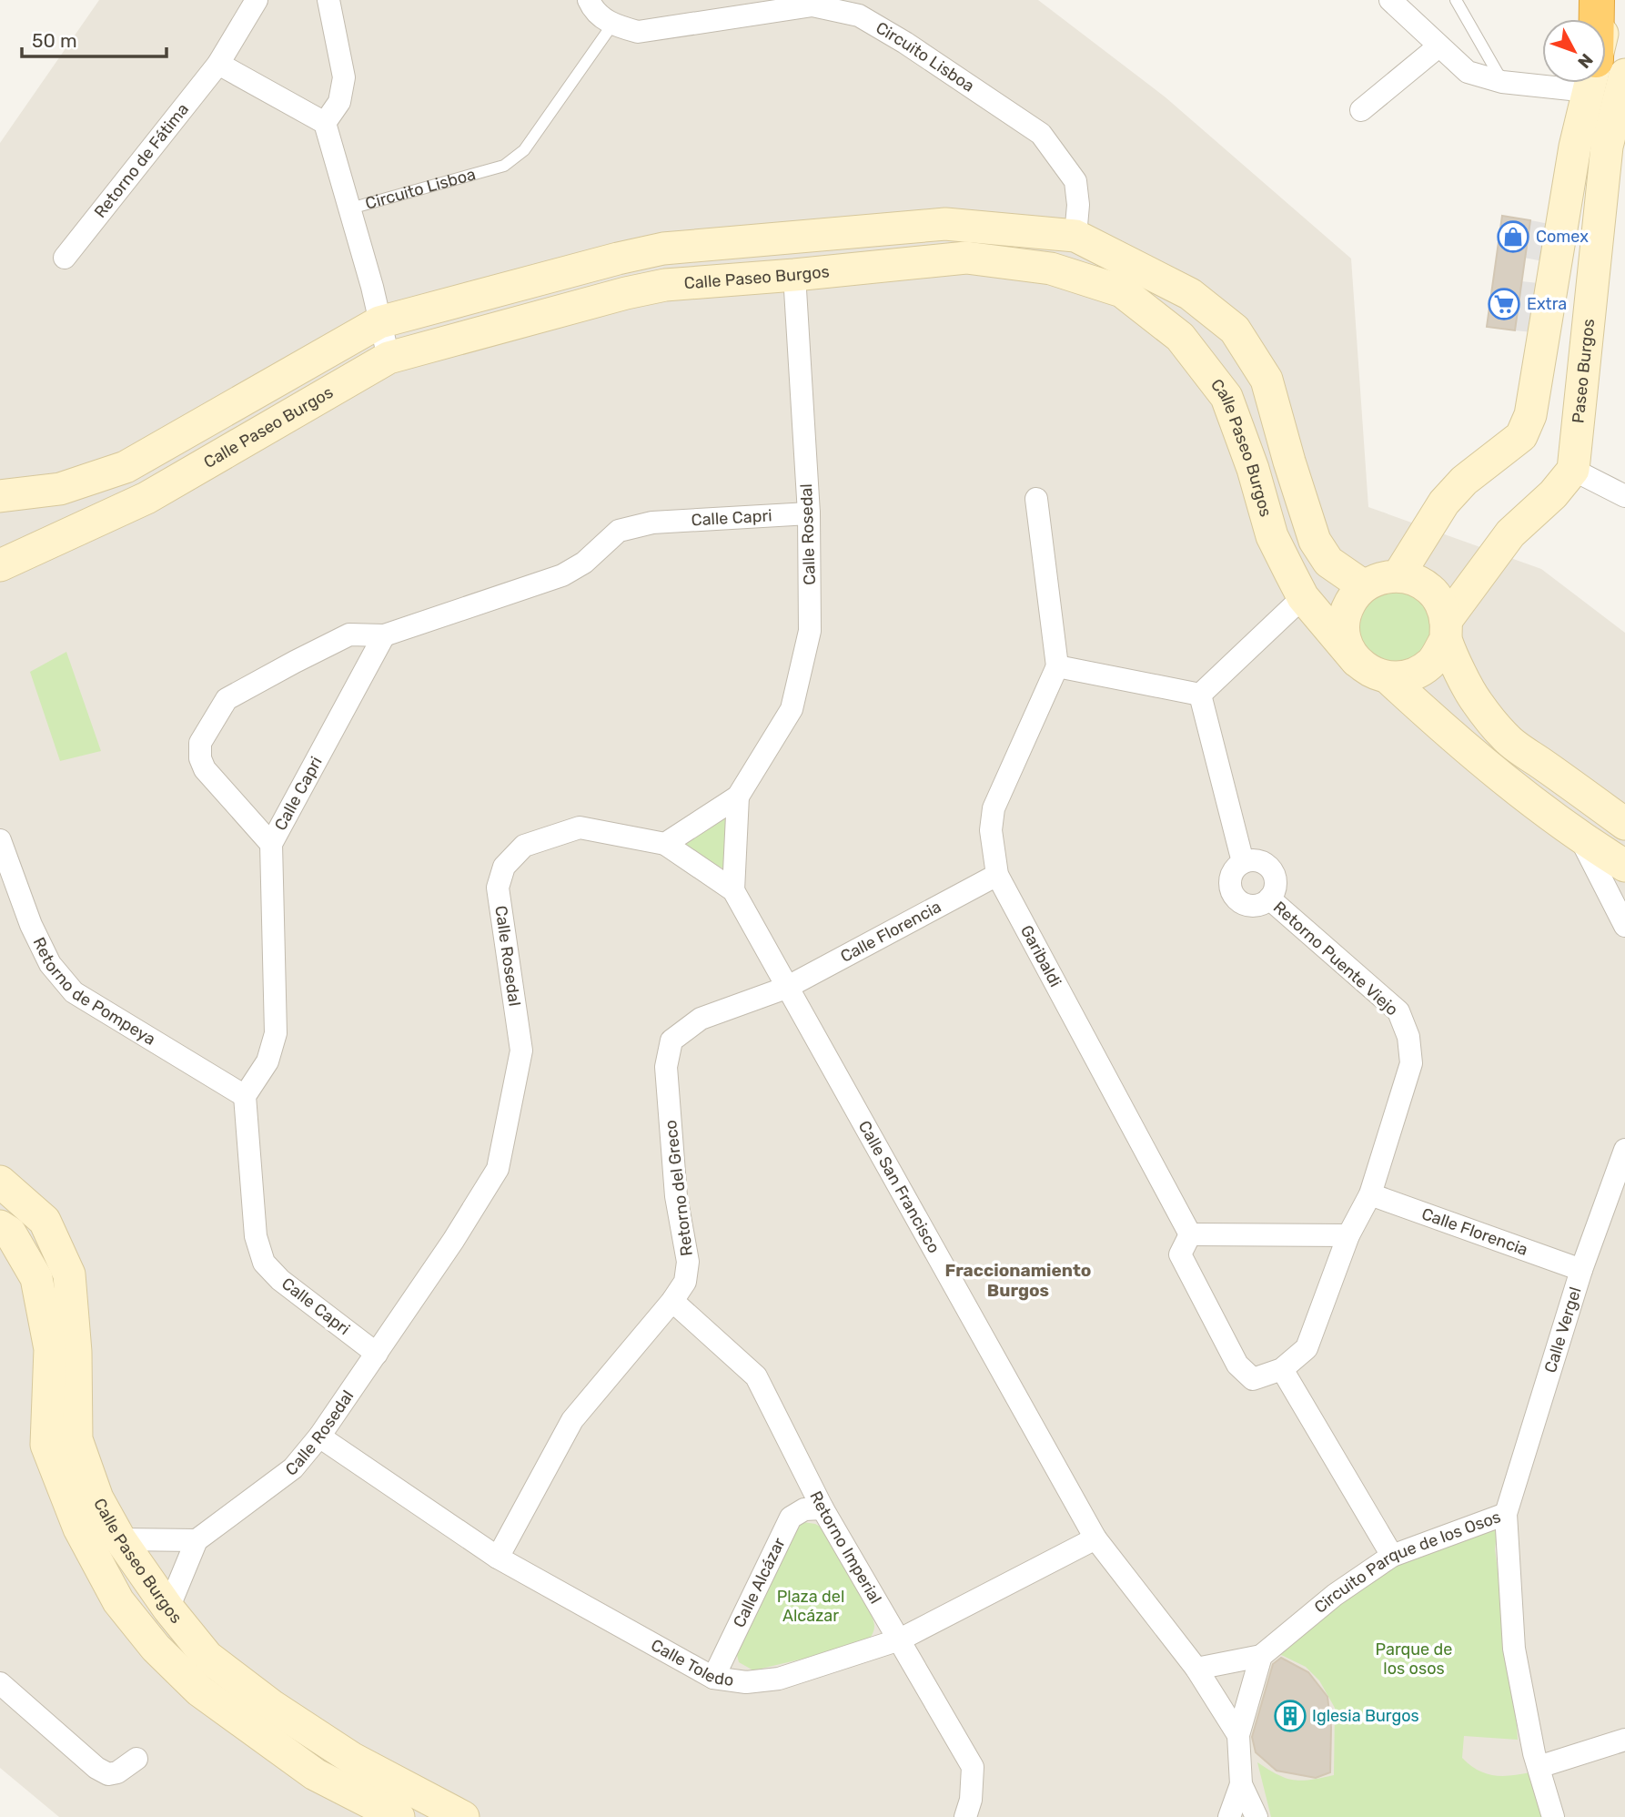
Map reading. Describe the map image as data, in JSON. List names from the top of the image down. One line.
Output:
{"streets":{"street":["Circuito Lisboa","Retorno de Fátima","Calle Paseo Burgos","Paseo Burgos","Calle Capri","Calle Rosedal","Calle Florencia","Garibaldi","Retorno Puente Viejo","Retorno de Pompeya","Calle San Francisco","Retorno del Greco","Calle Vergel","Retorno Imperial","Circuito Parque de los Osos","Calle Alcázar","Calle Toledo"]},"crossings":[["Circuito Lisboa","Calle Paseo Burgos"],["Calle Paseo Burgos","Calle Rosedal"],["Calle Capri","Calle Rosedal"],["Calle Capri","Retorno de Pompeya"],["Calle Rosedal","Calle San Francisco"],["Calle Rosedal","Calle Toledo"],["Calle Florencia","Garibaldi"],["Calle Florencia","Retorno Puente Viejo"],["Calle Florencia","Calle San Francisco"],["Calle Florencia","Retorno del Greco"],["Calle Florencia","Calle Vergel"],["Calle San Francisco","Retorno del Greco"],["Calle San Francisco","Calle Toledo"],["Retorno del Greco","Retorno Imperial"],["Retorno del Greco","Calle Toledo"],["Calle Vergel","Circuito Parque de los Osos"],["Retorno Imperial","Calle Alcázar"],["Retorno Imperial","Calle Toledo"],["Calle Alcázar","Calle Toledo"]],"districts":["Fraccionamiento Burgos"],"parks":["Plaza del Alcázar","Parque de los osos"],"places":{"shop":["Comex"],"supermarket":["Extra"],"building":["Iglesia Burgos"]},"scale_bar":"50 m","north":"bottom right"}
